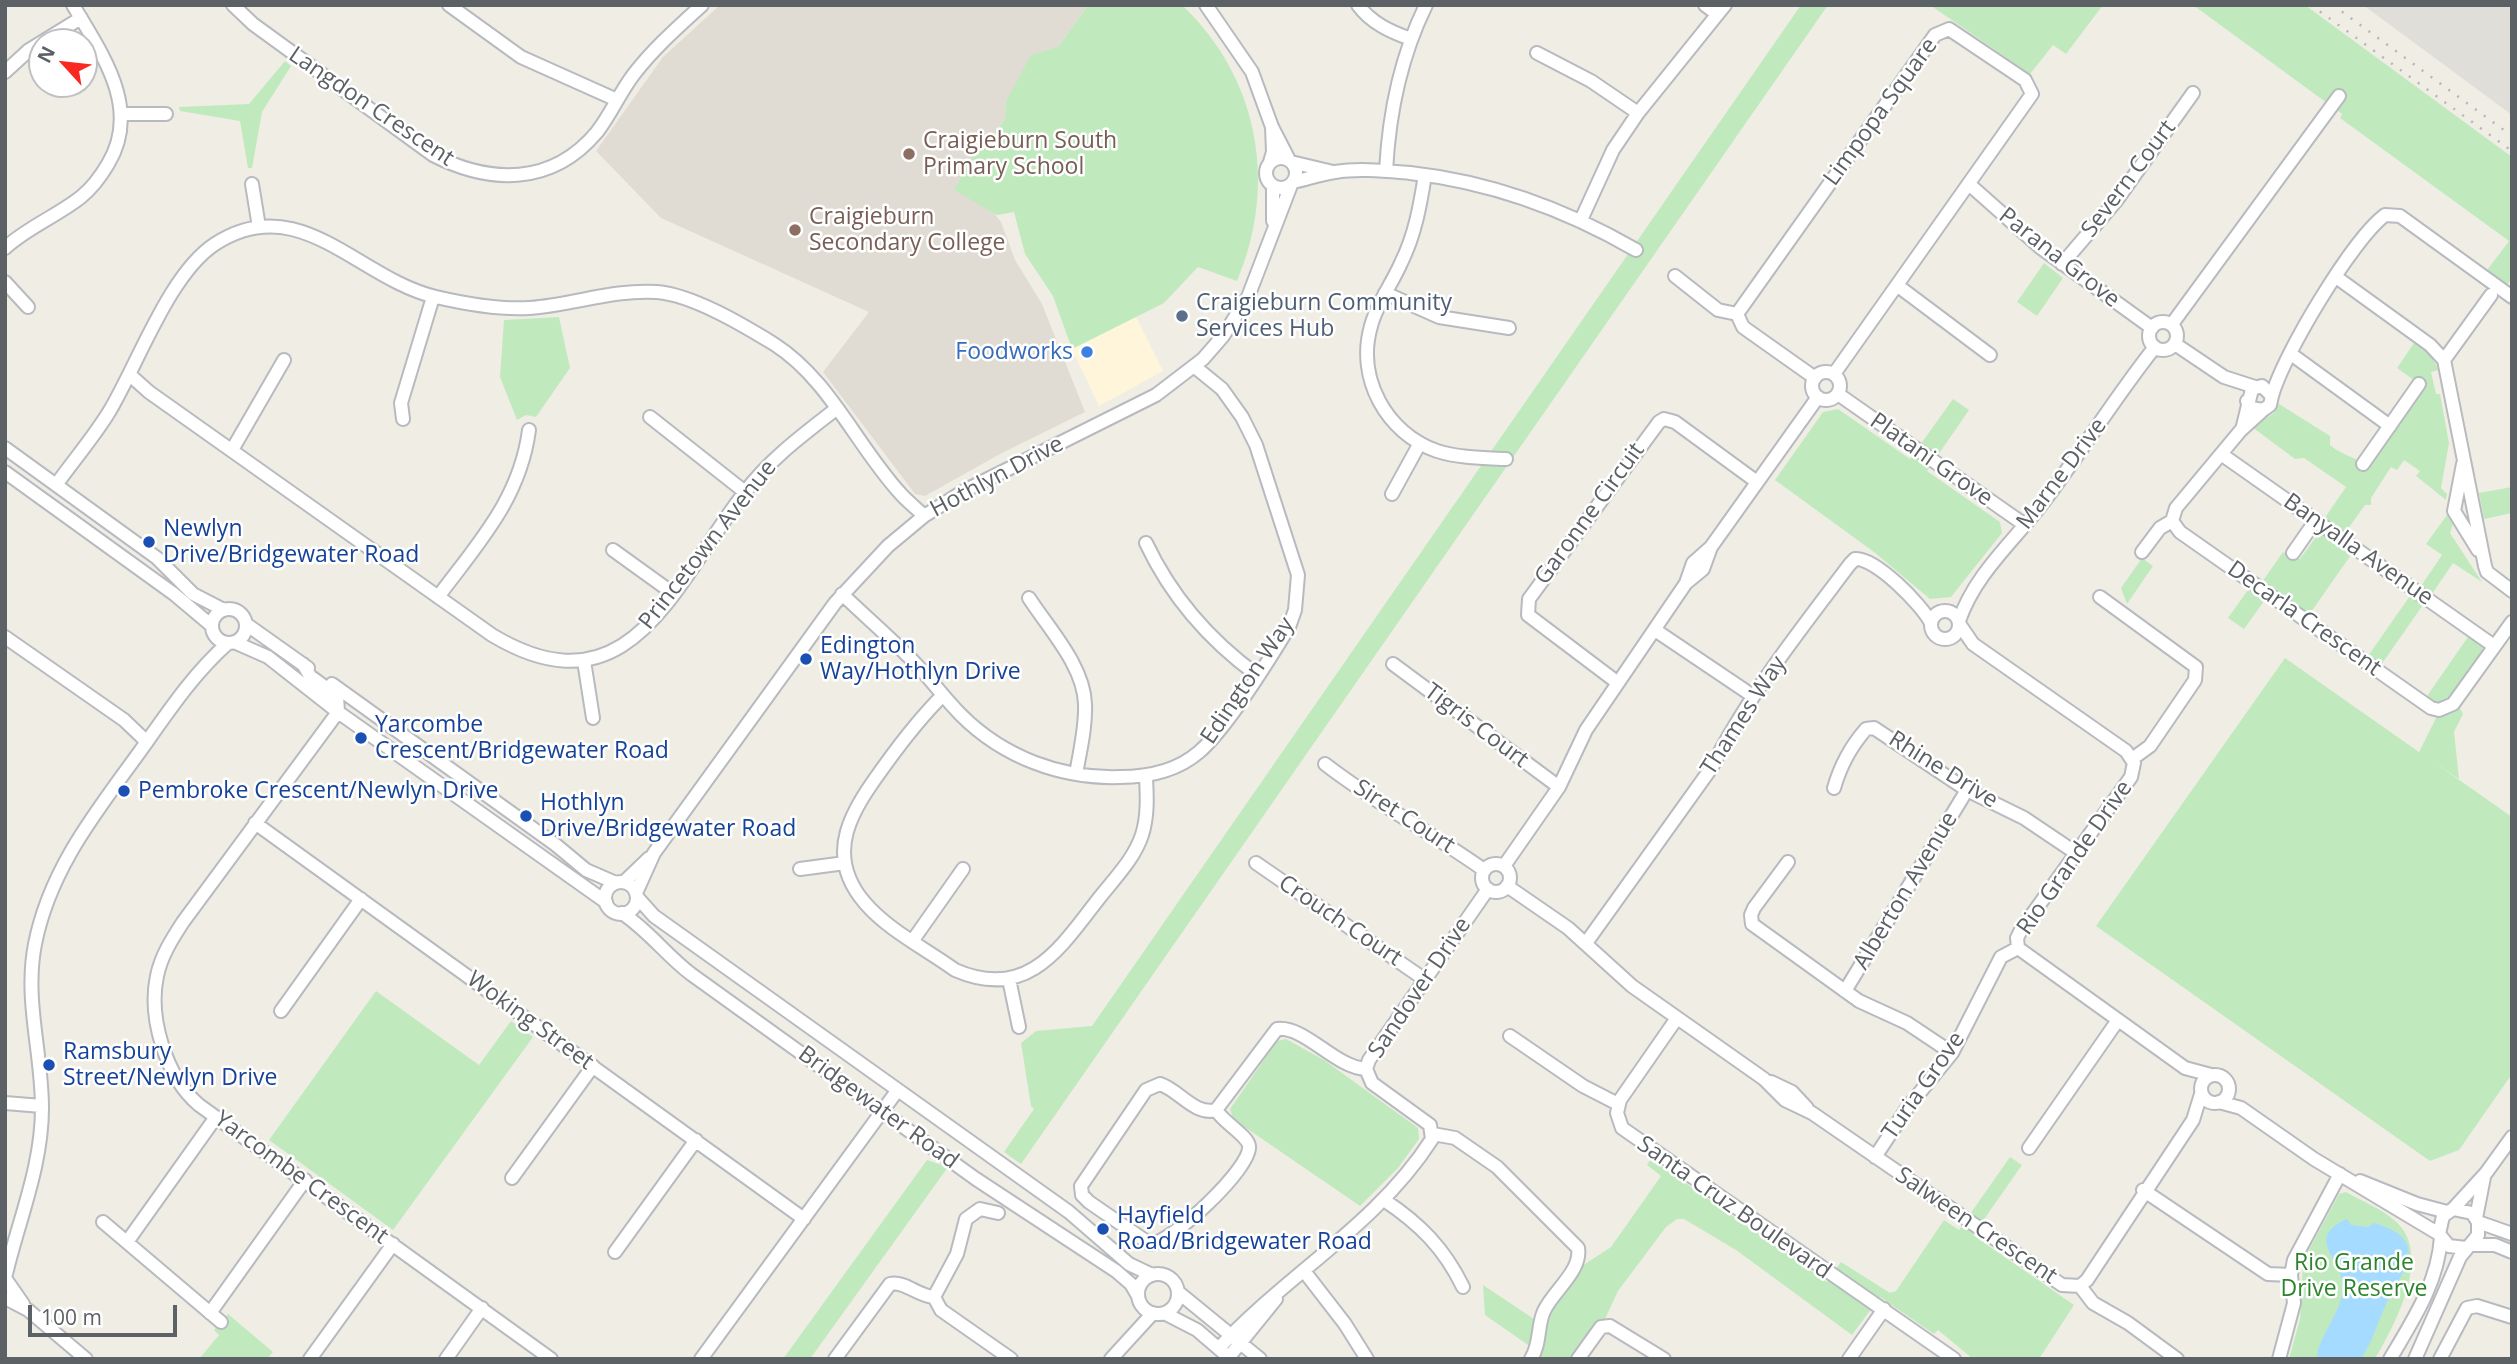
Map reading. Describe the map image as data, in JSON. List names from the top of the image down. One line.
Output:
{"streets":{"street":["Langdon Crescent","Limpopa Square","Severn Court","Parana Grove","Platani Grove","Marne Drive","Hothlyn Drive","Garonne Circuit","Princetown Avenue","Banyalla Avenue","Decarla Crescent","Edington Way","Thames Way","Tigris Court","Rhine Drive","Siret Court","Rio Grande Drive","Alberton Avenue","Crouch Court","Sandover Drive","Woking Street","Turia Grove","Bridgewater Road","Yarcombe Crescent","Santa Cruz Boulevard","Salween Crescent"]},"crossings":[["Limpopa Square","Parana Grove"],["Limpopa Square","Platani Grove"],["Severn Court","Parana Grove"],["Parana Grove","Marne Drive"],["Platani Grove","Marne Drive"],["Marne Drive","Thames Way"],["Marne Drive","Rio Grande Drive"],["Hothlyn Drive","Edington Way"],["Hothlyn Drive","Bridgewater Road"],["Banyalla Avenue","Decarla Crescent"],["Thames Way","Rio Grande Drive"],["Thames Way","Salween Crescent"],["Rhine Drive","Rio Grande Drive"],["Rhine Drive","Alberton Avenue"],["Siret Court","Sandover Drive"],["Siret Court","Salween Crescent"],["Rio Grande Drive","Turia Grove"],["Rio Grande Drive","Salween Crescent"],["Crouch Court","Sandover Drive"],["Sandover Drive","Salween Crescent"],["Woking Street","Yarcombe Crescent"],["Turia Grove","Salween Crescent"]],"parks":["Rio Grande Drive Reserve"],"places":["Craigieburn South Primary School","Craigieburn Secondary College","Craigieburn Community Services Hub","Foodworks","Newlyn Drive/Bridgewater Road","Edington Way/Hothlyn Drive","Yarcombe Crescent/Bridgewater Road","Pembroke Crescent/Newlyn Drive","Hothlyn Drive/Bridgewater Road","Ramsbury Street/Newlyn Drive","Hayfield Road/Bridgewater Road"],"scale_bar":"100 m","north":"top left"}
